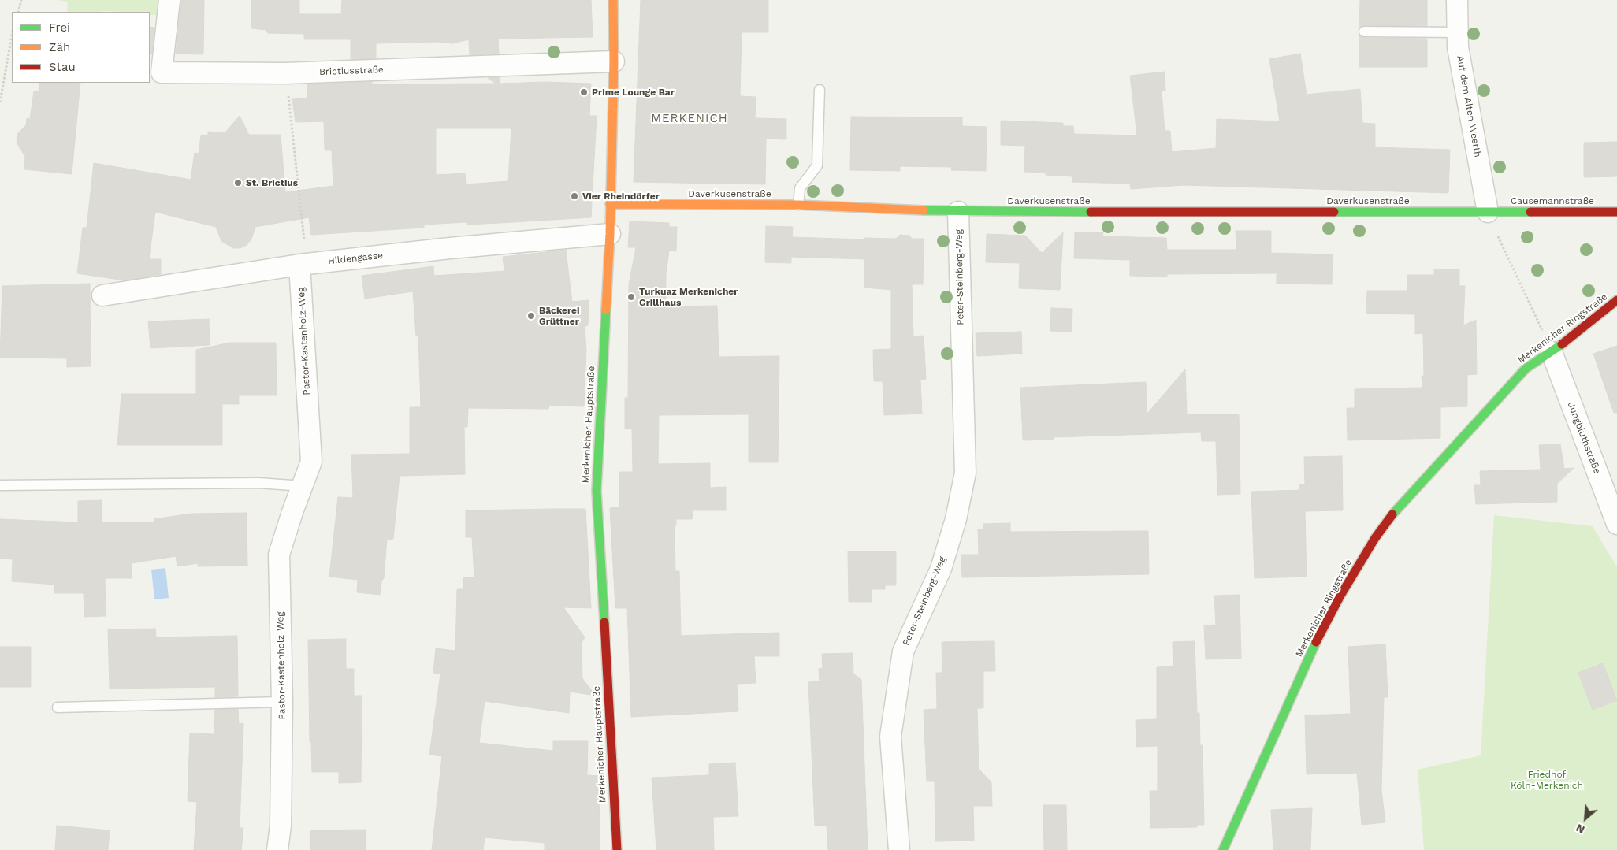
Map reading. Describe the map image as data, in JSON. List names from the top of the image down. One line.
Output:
{"streets":{"street":["Brictiusstraße","Auf dem Alten Weerth","Daverkusenstraße","Causemannstraße","Hildengasse","Peter-Steinberg-Weg","Merkenicher Ringstraße","Pastor-Kastenholz-Weg","Merkenicher Hauptstraße","Jungbluthstraße"]},"crossings":[["Brictiusstraße","Merkenicher Hauptstraße"],["Auf dem Alten Weerth","Daverkusenstraße"],["Auf dem Alten Weerth","Causemannstraße"],["Daverkusenstraße","Causemannstraße"],["Daverkusenstraße","Peter-Steinberg-Weg"],["Daverkusenstraße","Merkenicher Hauptstraße"],["Hildengasse","Pastor-Kastenholz-Weg"],["Hildengasse","Merkenicher Hauptstraße"],["Merkenicher Ringstraße","Jungbluthstraße"]],"districts":["MERKENICH"],"parks":["Friedhof Köln-Merkenich"],"places":["Prime Lounge Bar","St. Brictius","Vier Rheindörfer","Turkuaz Merkenicher Grillhaus","Bäckerei Grüttner"],"legend":["Frei","Zäh","Stau"],"north":"bottom left"}
